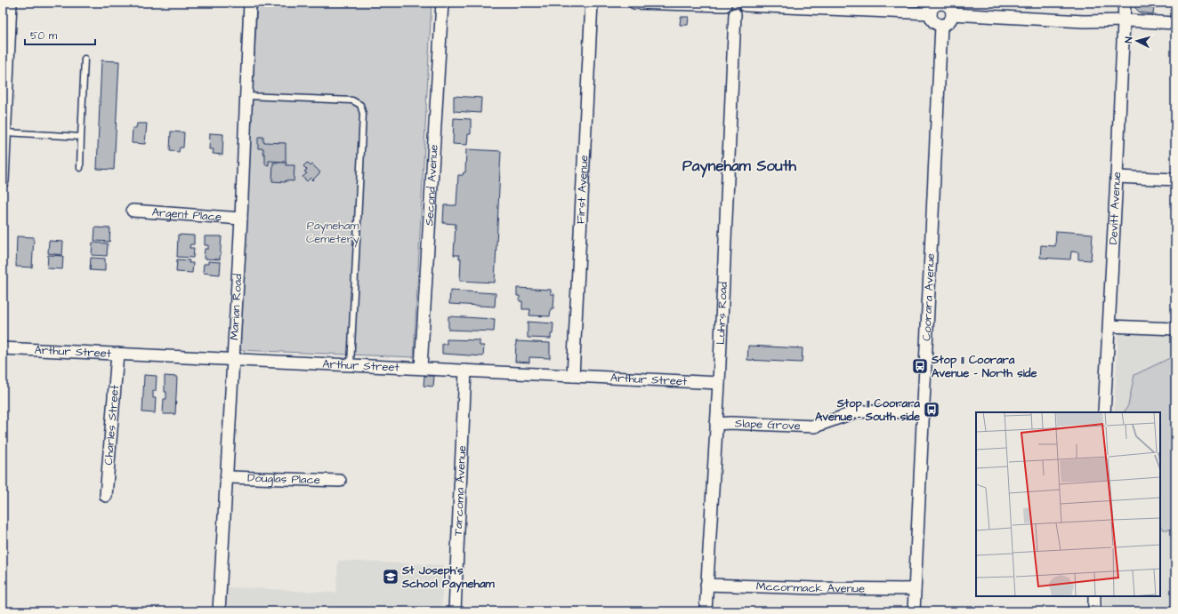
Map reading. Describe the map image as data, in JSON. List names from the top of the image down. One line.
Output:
{"streets":{"street":["Second Avenue","First Avenue","Devitt Avenue","Argent Place","Coorara Avenue","Marian Road","Luhrs Road","Arthur Street","Charles Street","Slape Grove","Douglas Place","Tarcoma Avenue","Mccormack Avenue"]},"crossings":[["Second Avenue","Arthur Street"],["First Avenue","Arthur Street"],["Argent Place","Marian Road"],["Coorara Avenue","Slape Grove"],["Coorara Avenue","Mccormack Avenue"],["Marian Road","Arthur Street"],["Marian Road","Douglas Place"],["Luhrs Road","Arthur Street"],["Luhrs Road","Slape Grove"],["Luhrs Road","Mccormack Avenue"],["Arthur Street","Charles Street"],["Arthur Street","Tarcoma Avenue"]],"districts":["Payneham South"],"parks":["Payneham Cemetery"],"places":{"bus stop":["Stop 11 Coorara Avenue - North side","Stop 11 Coorara Avenue - South side"],"school or university":["St Joseph's School Payneham"]},"scale_bar":"50 m","north":"left"}
